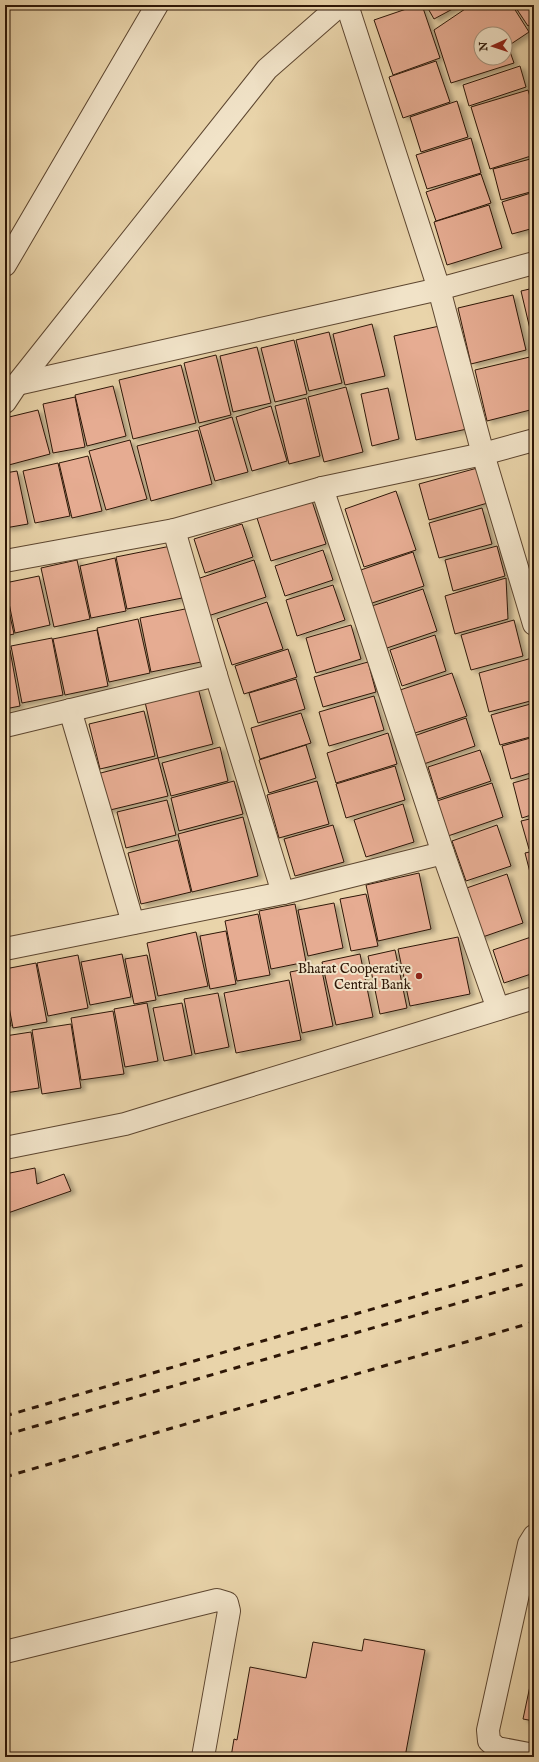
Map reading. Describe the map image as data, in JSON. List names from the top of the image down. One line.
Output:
{"places":["Bharat Cooperative Central Bank"],"north":"left"}
